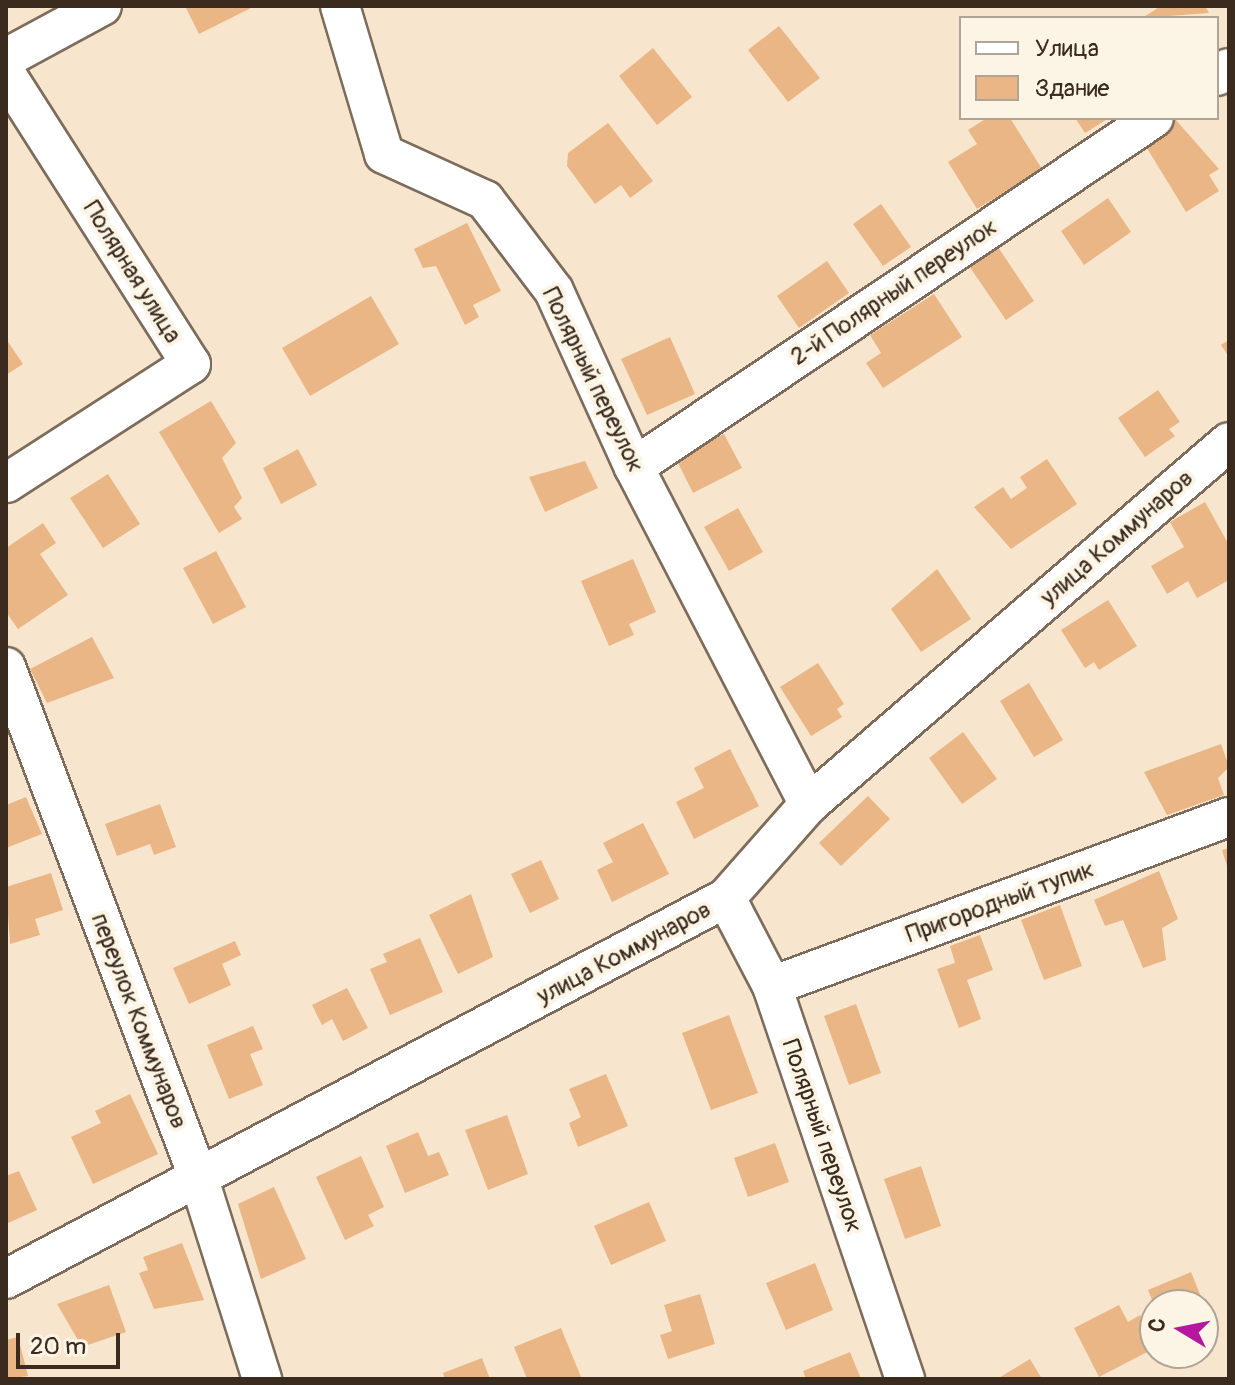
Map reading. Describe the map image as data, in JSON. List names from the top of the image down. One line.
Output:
{"streets":{"street":["Полярная улица","2-й Полярный переулок","Полярный переулок","улица Коммунаров","Пригородный тупик","переулок Коммунаров"]},"crossings":[["2-й Полярный переулок","Полярный переулок"],["Полярный переулок","улица Коммунаров"],["Полярный переулок","Пригородный тупик"],["улица Коммунаров","переулок Коммунаров"]],"legend":["Улица","Здание"],"scale_bar":"20 m","north":"left"}
